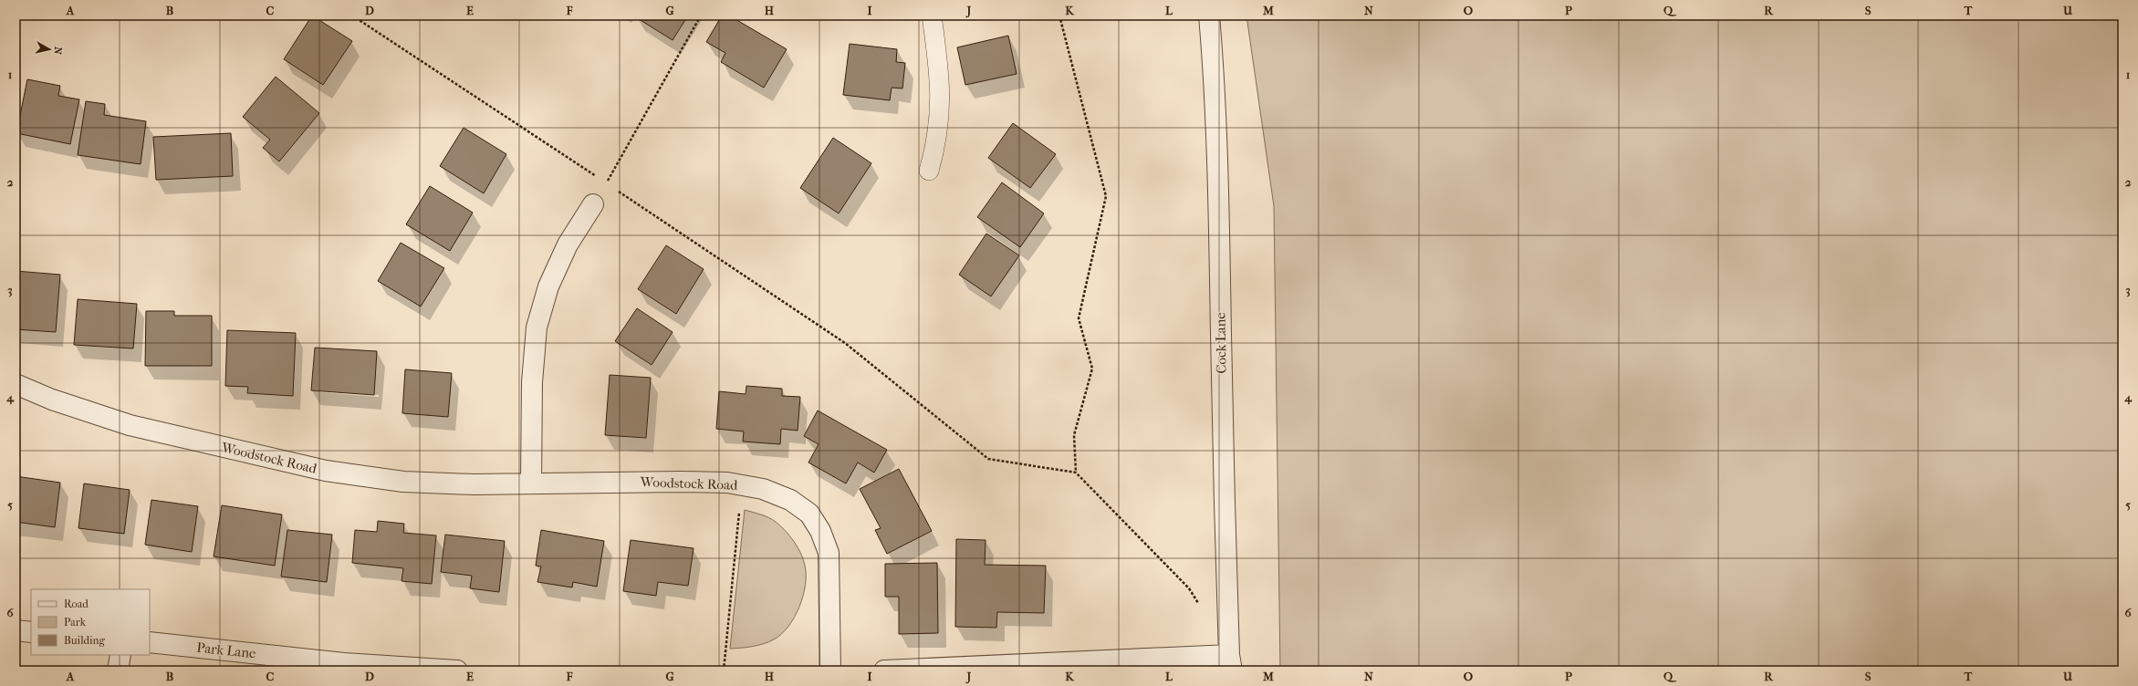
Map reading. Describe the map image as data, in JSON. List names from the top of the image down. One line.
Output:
{"streets":{"street":["Cock Lane","Woodstock Road","Park Lane"]},"legend":["Road","Park","Building"],"north":"right","grid":{"columns":["A","B","C","D","E","F","G","H","I","J","K","L","M","N","O","P","Q","R","S","T","U"],"rows":["1","2","3","4","5","6"]}}
